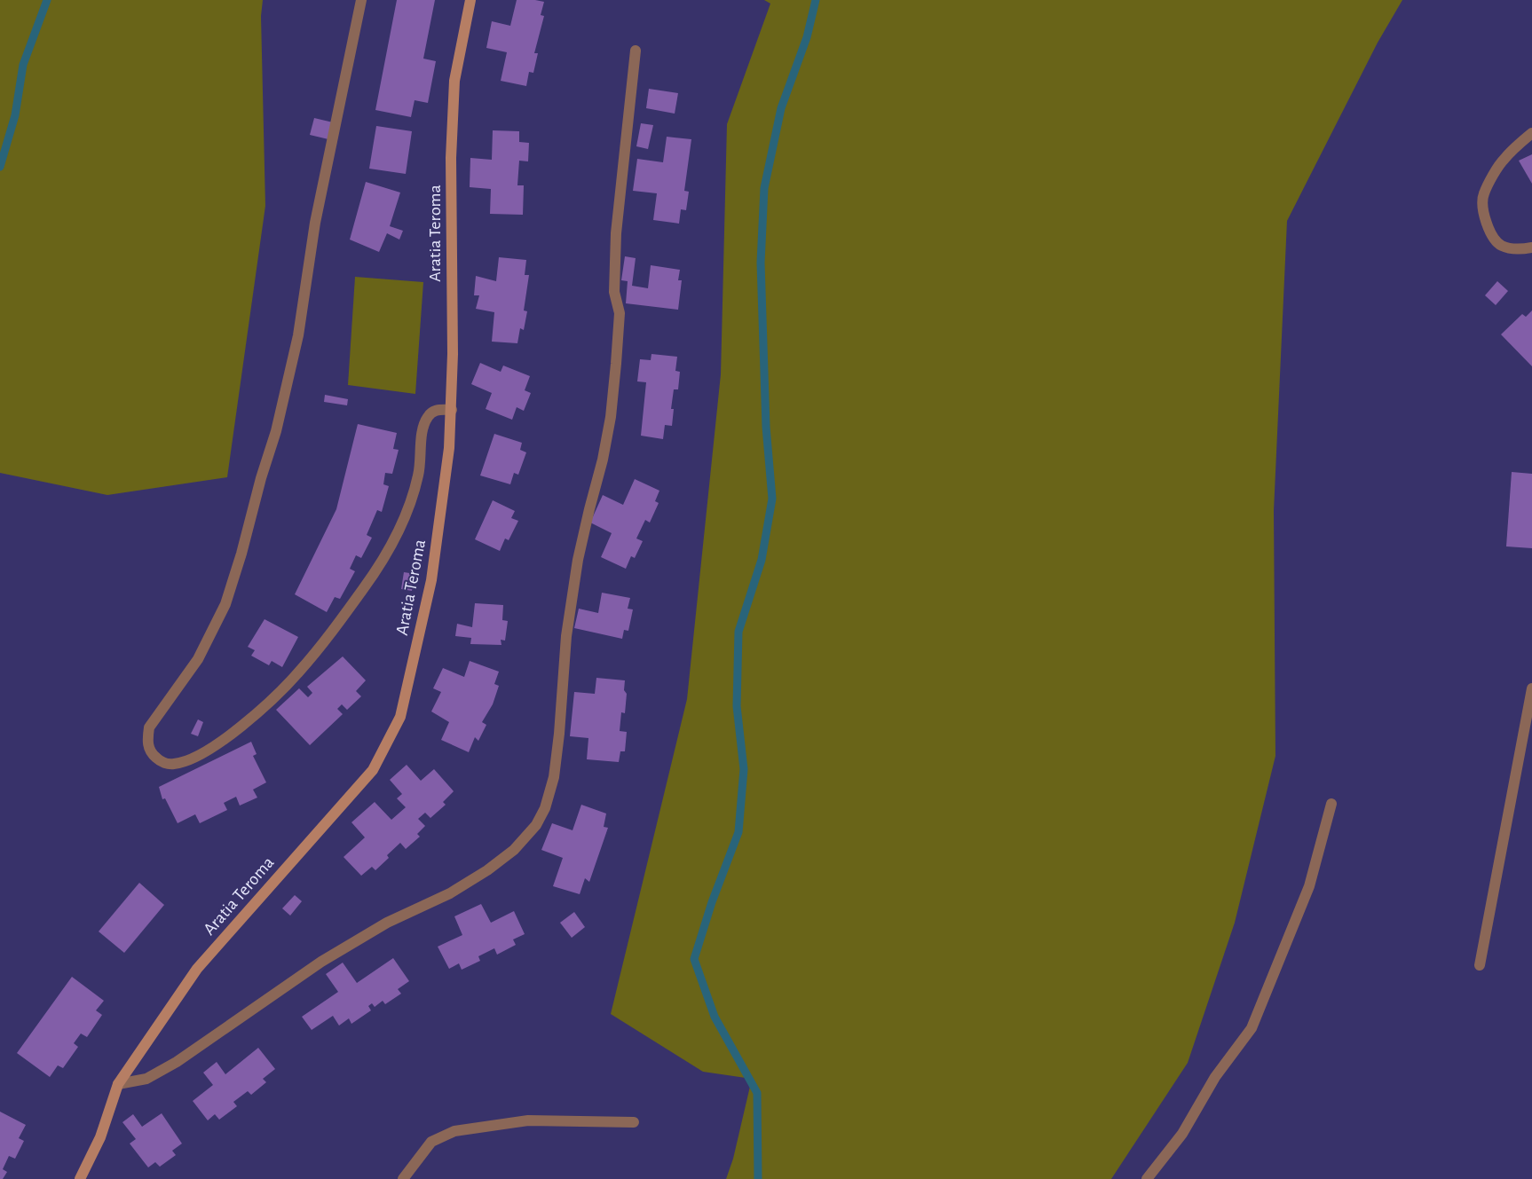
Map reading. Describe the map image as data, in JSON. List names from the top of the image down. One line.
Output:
{"streets":{"main road":["Aratia Teroma"]}}
